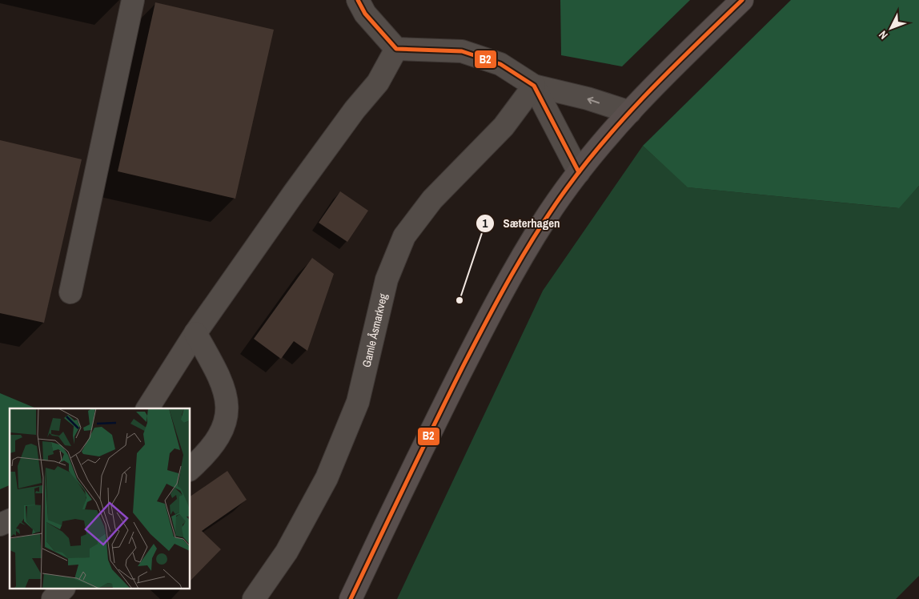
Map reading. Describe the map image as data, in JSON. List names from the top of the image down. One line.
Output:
{"streets":{"street":["Gamle Åsmarkveg"]},"places":["Sæterhagen"],"lines":["transit line B2"],"north":"bottom left"}
